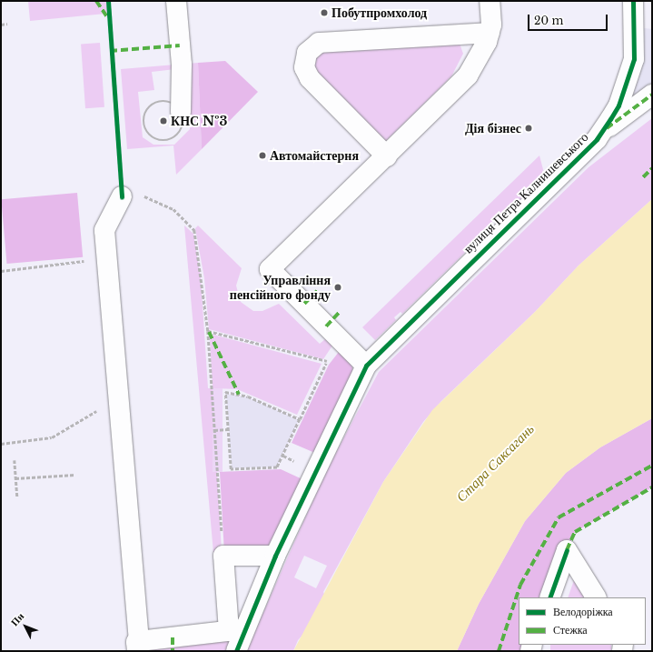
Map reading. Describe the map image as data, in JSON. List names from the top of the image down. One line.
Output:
{"streets":{"street":["вулиця Петра Калнишевського"]},"water":["Стара Саксагань"],"places":["Побутпромхолод","КНС №3","Дія бізнес","Автомайстерня","Управління пенсійного фонду"],"legend":["Велодоріжка","Стежка"],"scale_bar":"20 m","north":"top left"}
